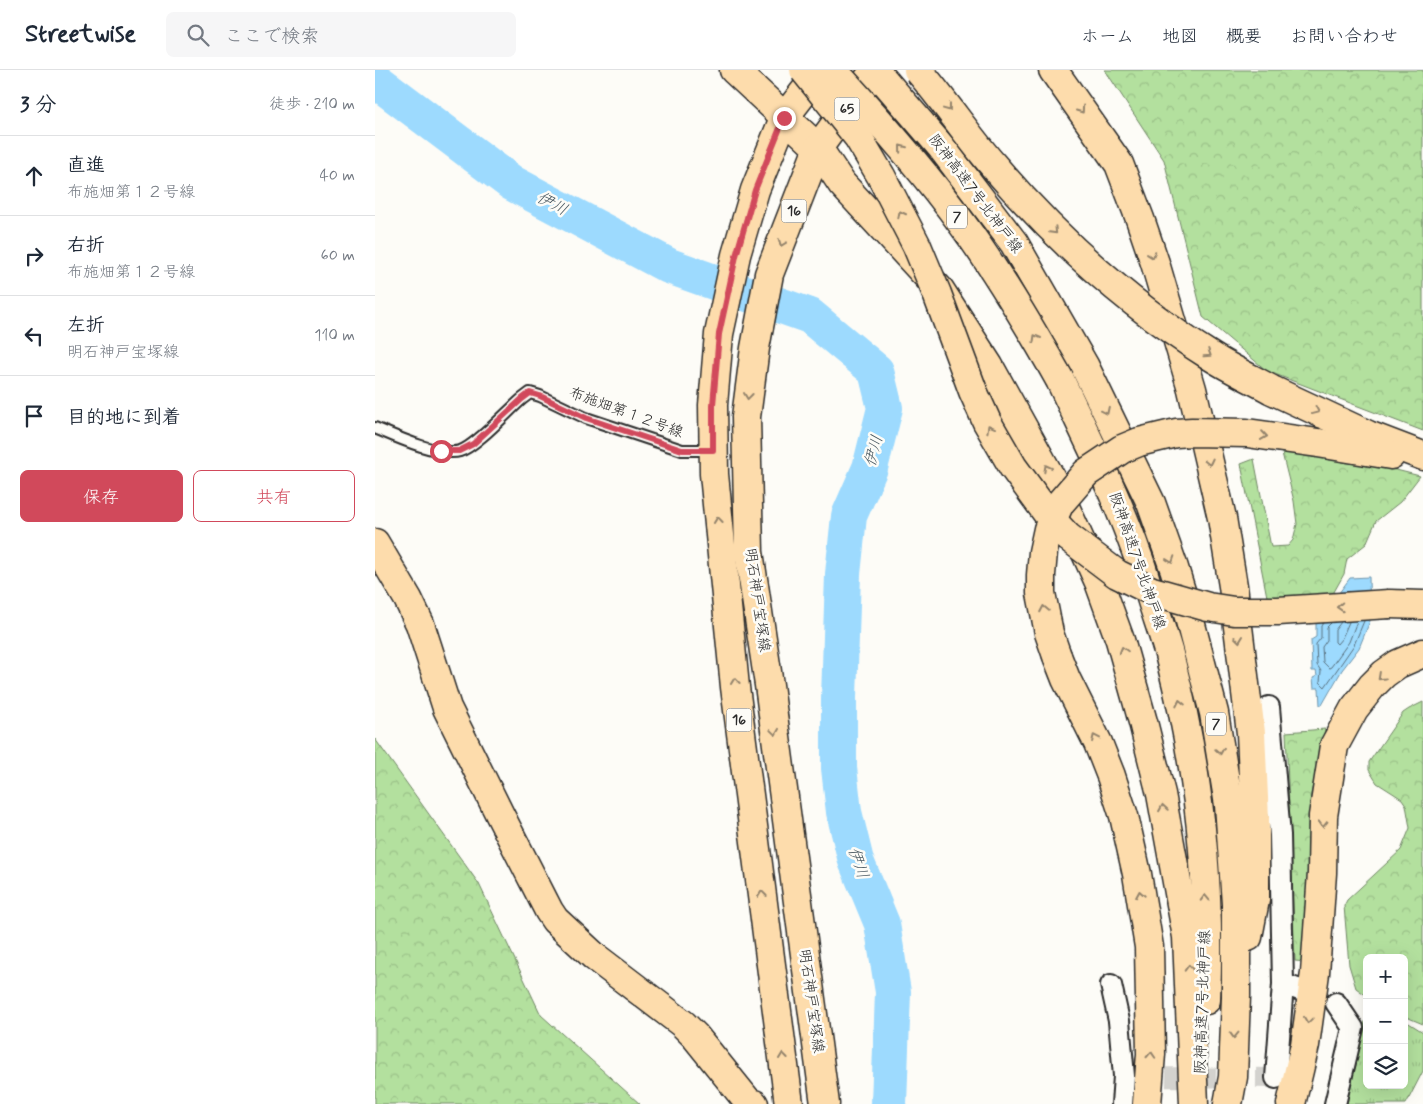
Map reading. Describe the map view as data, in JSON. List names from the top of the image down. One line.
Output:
{"streets":{"main road":["65","阪神高速7号北神戸線","16","7","明石神戸宝塚線"],"lane":["布施畑第１２号線"]},"crossings":[["65","阪神高速7号北神戸線"],["65","明石神戸宝塚線"],["布施畑第１２号線","明石神戸宝塚線"]],"water":["伊川"],"page":{"header":"Streetwise","search":"ここで検索","nav":["ホーム","地図","概要","お問い合わせ"],"heading":["3 分","徒歩 · 210 m"],"list":[["直進","布施畑第１２号線","40 m"],["右折","布施畑第１２号線","60 m"],["左折","明石神戸宝塚線","110 m"],"目的地に到着"],"buttons":["保存","共有"],"map_buttons":["+","−"]}}
